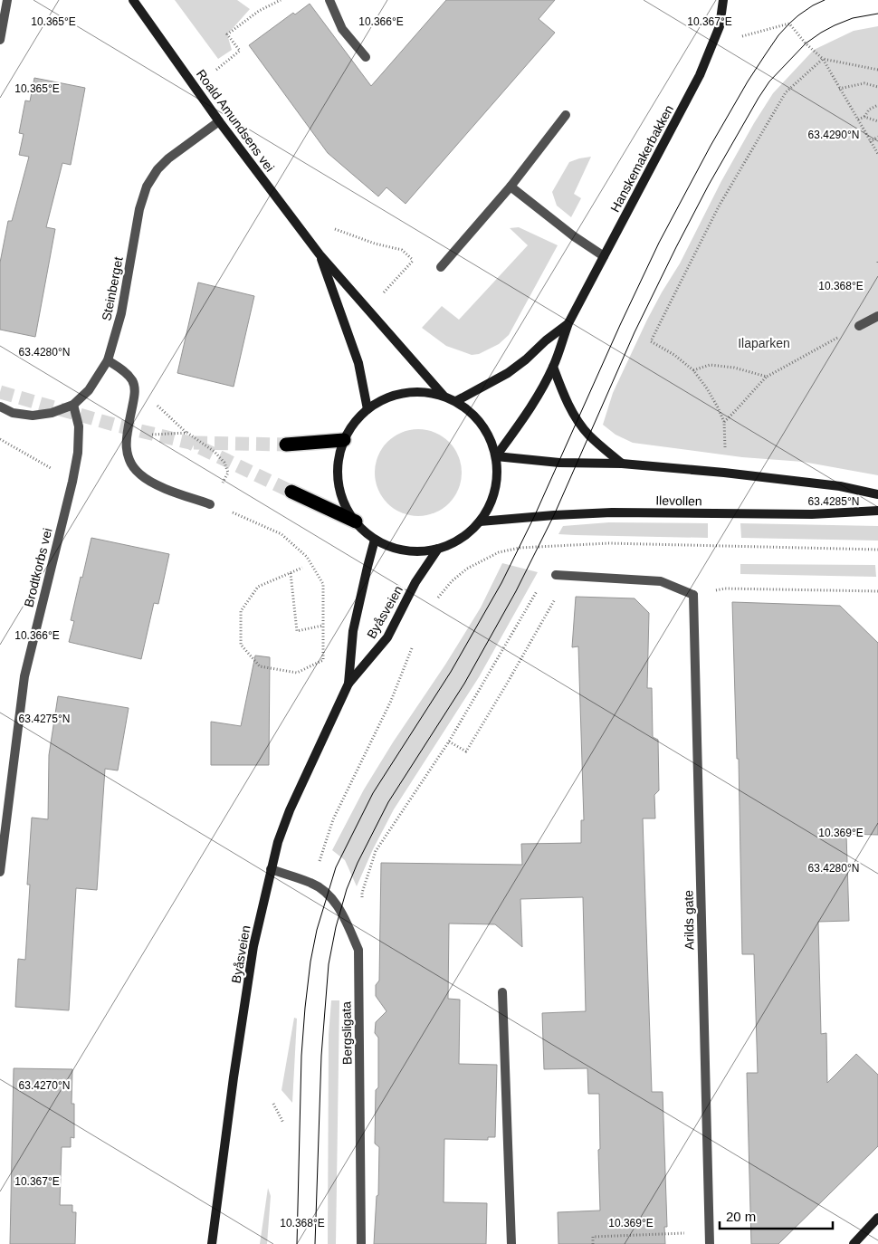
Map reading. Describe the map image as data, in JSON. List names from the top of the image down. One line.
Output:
{"streets":{"main road":["Roald Amundsens vei","Hanskemakerbakken","Ilevollen","Byåsveien"],"street":["Steinberget","Brodtkorbs vei","Arilds gate","Bergsligata"]},"crossings":[["Roald Amundsens vei","Hanskemakerbakken"],["Roald Amundsens vei","Steinberget"],["Roald Amundsens vei","Ilevollen"],["Roald Amundsens vei","Byåsveien"],["Hanskemakerbakken","Ilevollen"],["Hanskemakerbakken","Byåsveien"],["Steinberget","Brodtkorbs vei"],["Ilevollen","Byåsveien"],["Byåsveien","Bergsligata"]],"parks":["Ilaparken"],"scale_bar":"20 m","coordinates":["10.365°E","10.366°E","10.367°E","63.4290°N","10.368°E","63.4280°N","63.4285°N","63.4275°N","10.369°E","63.4270°N"]}
